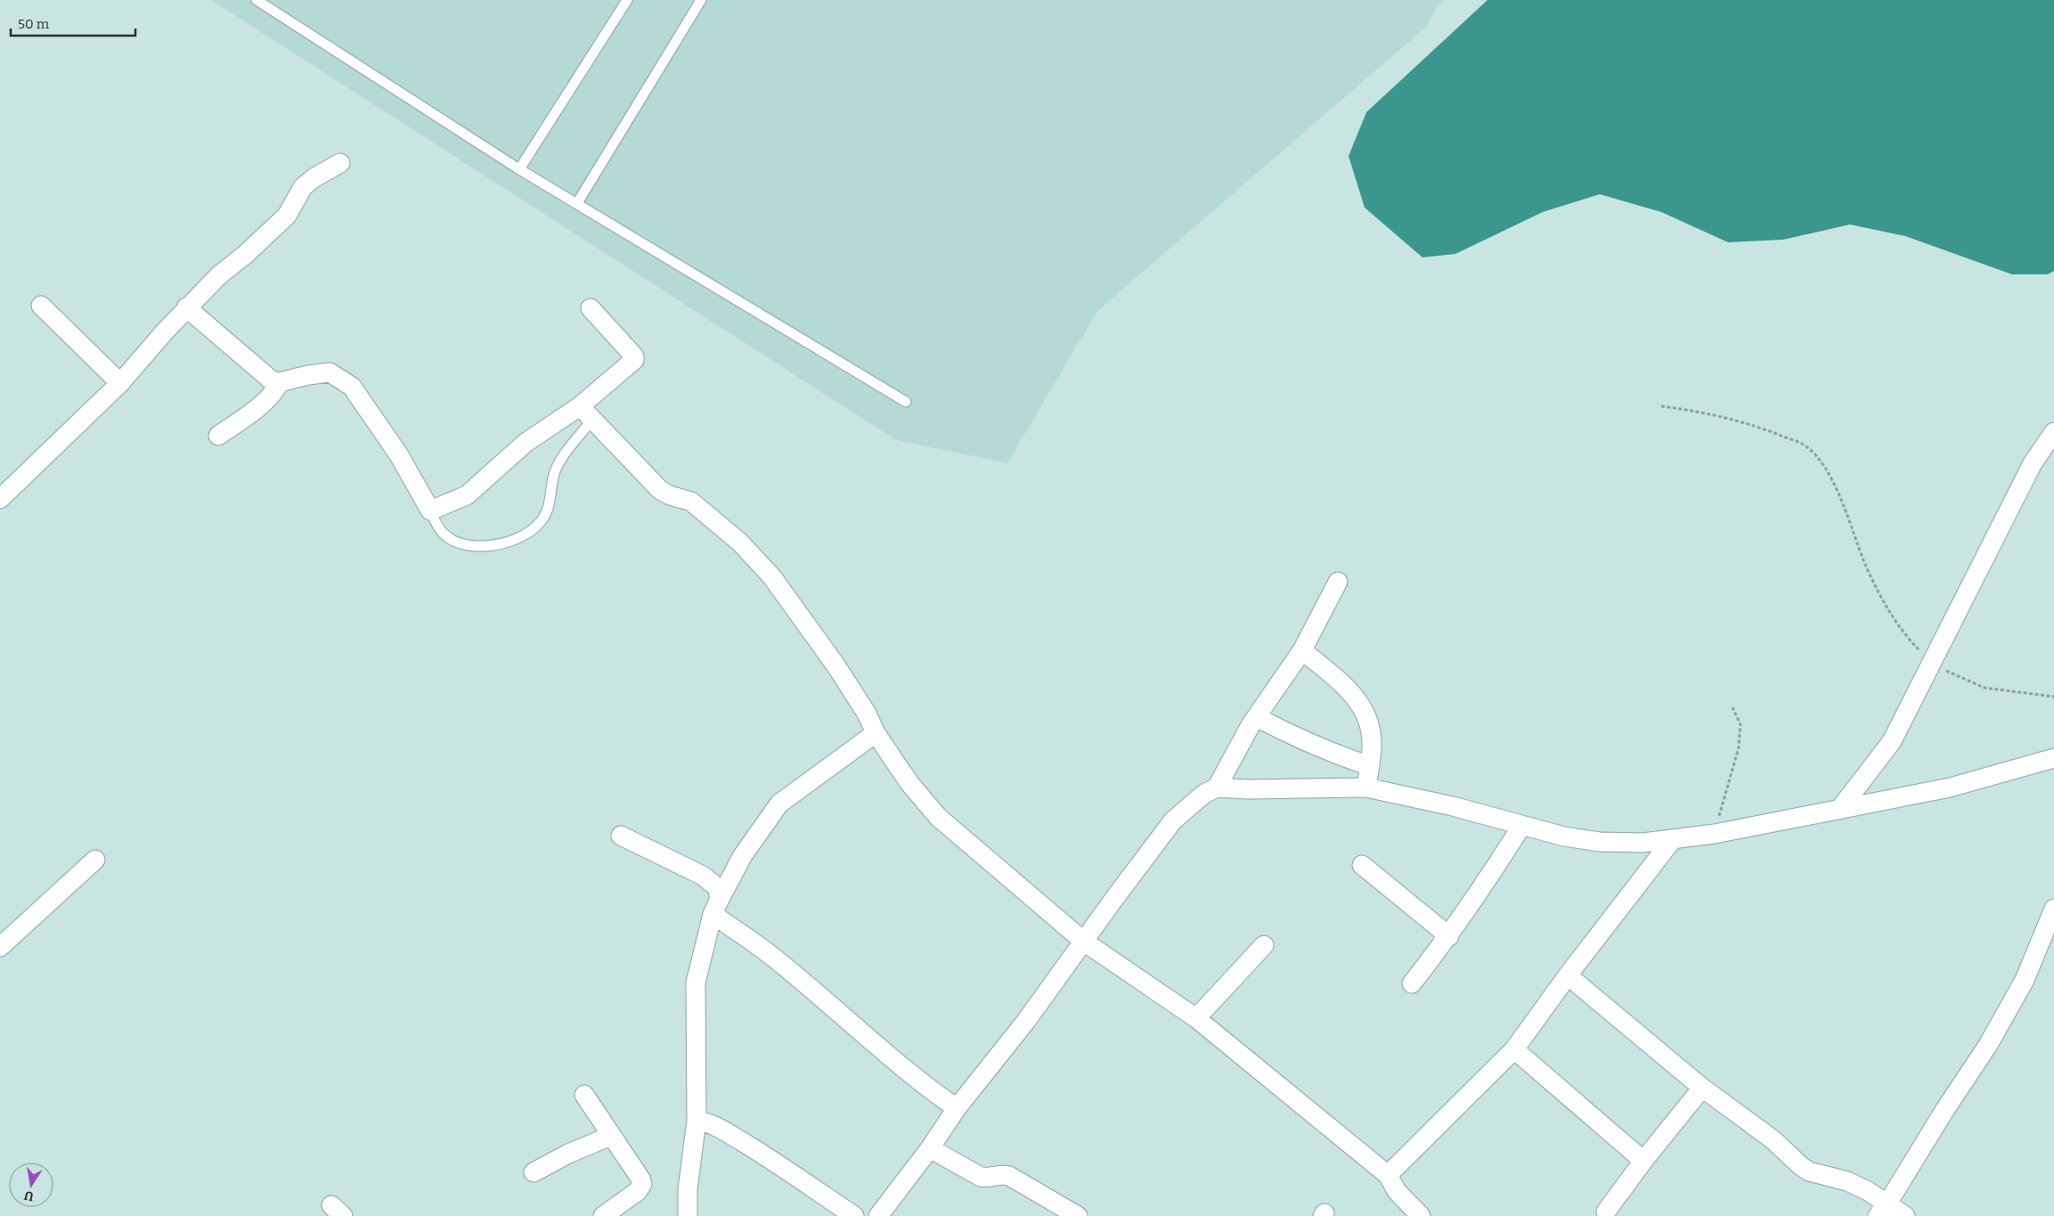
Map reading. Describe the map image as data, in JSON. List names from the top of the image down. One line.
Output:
{"scale_bar":"50 m","north":"bottom"}
